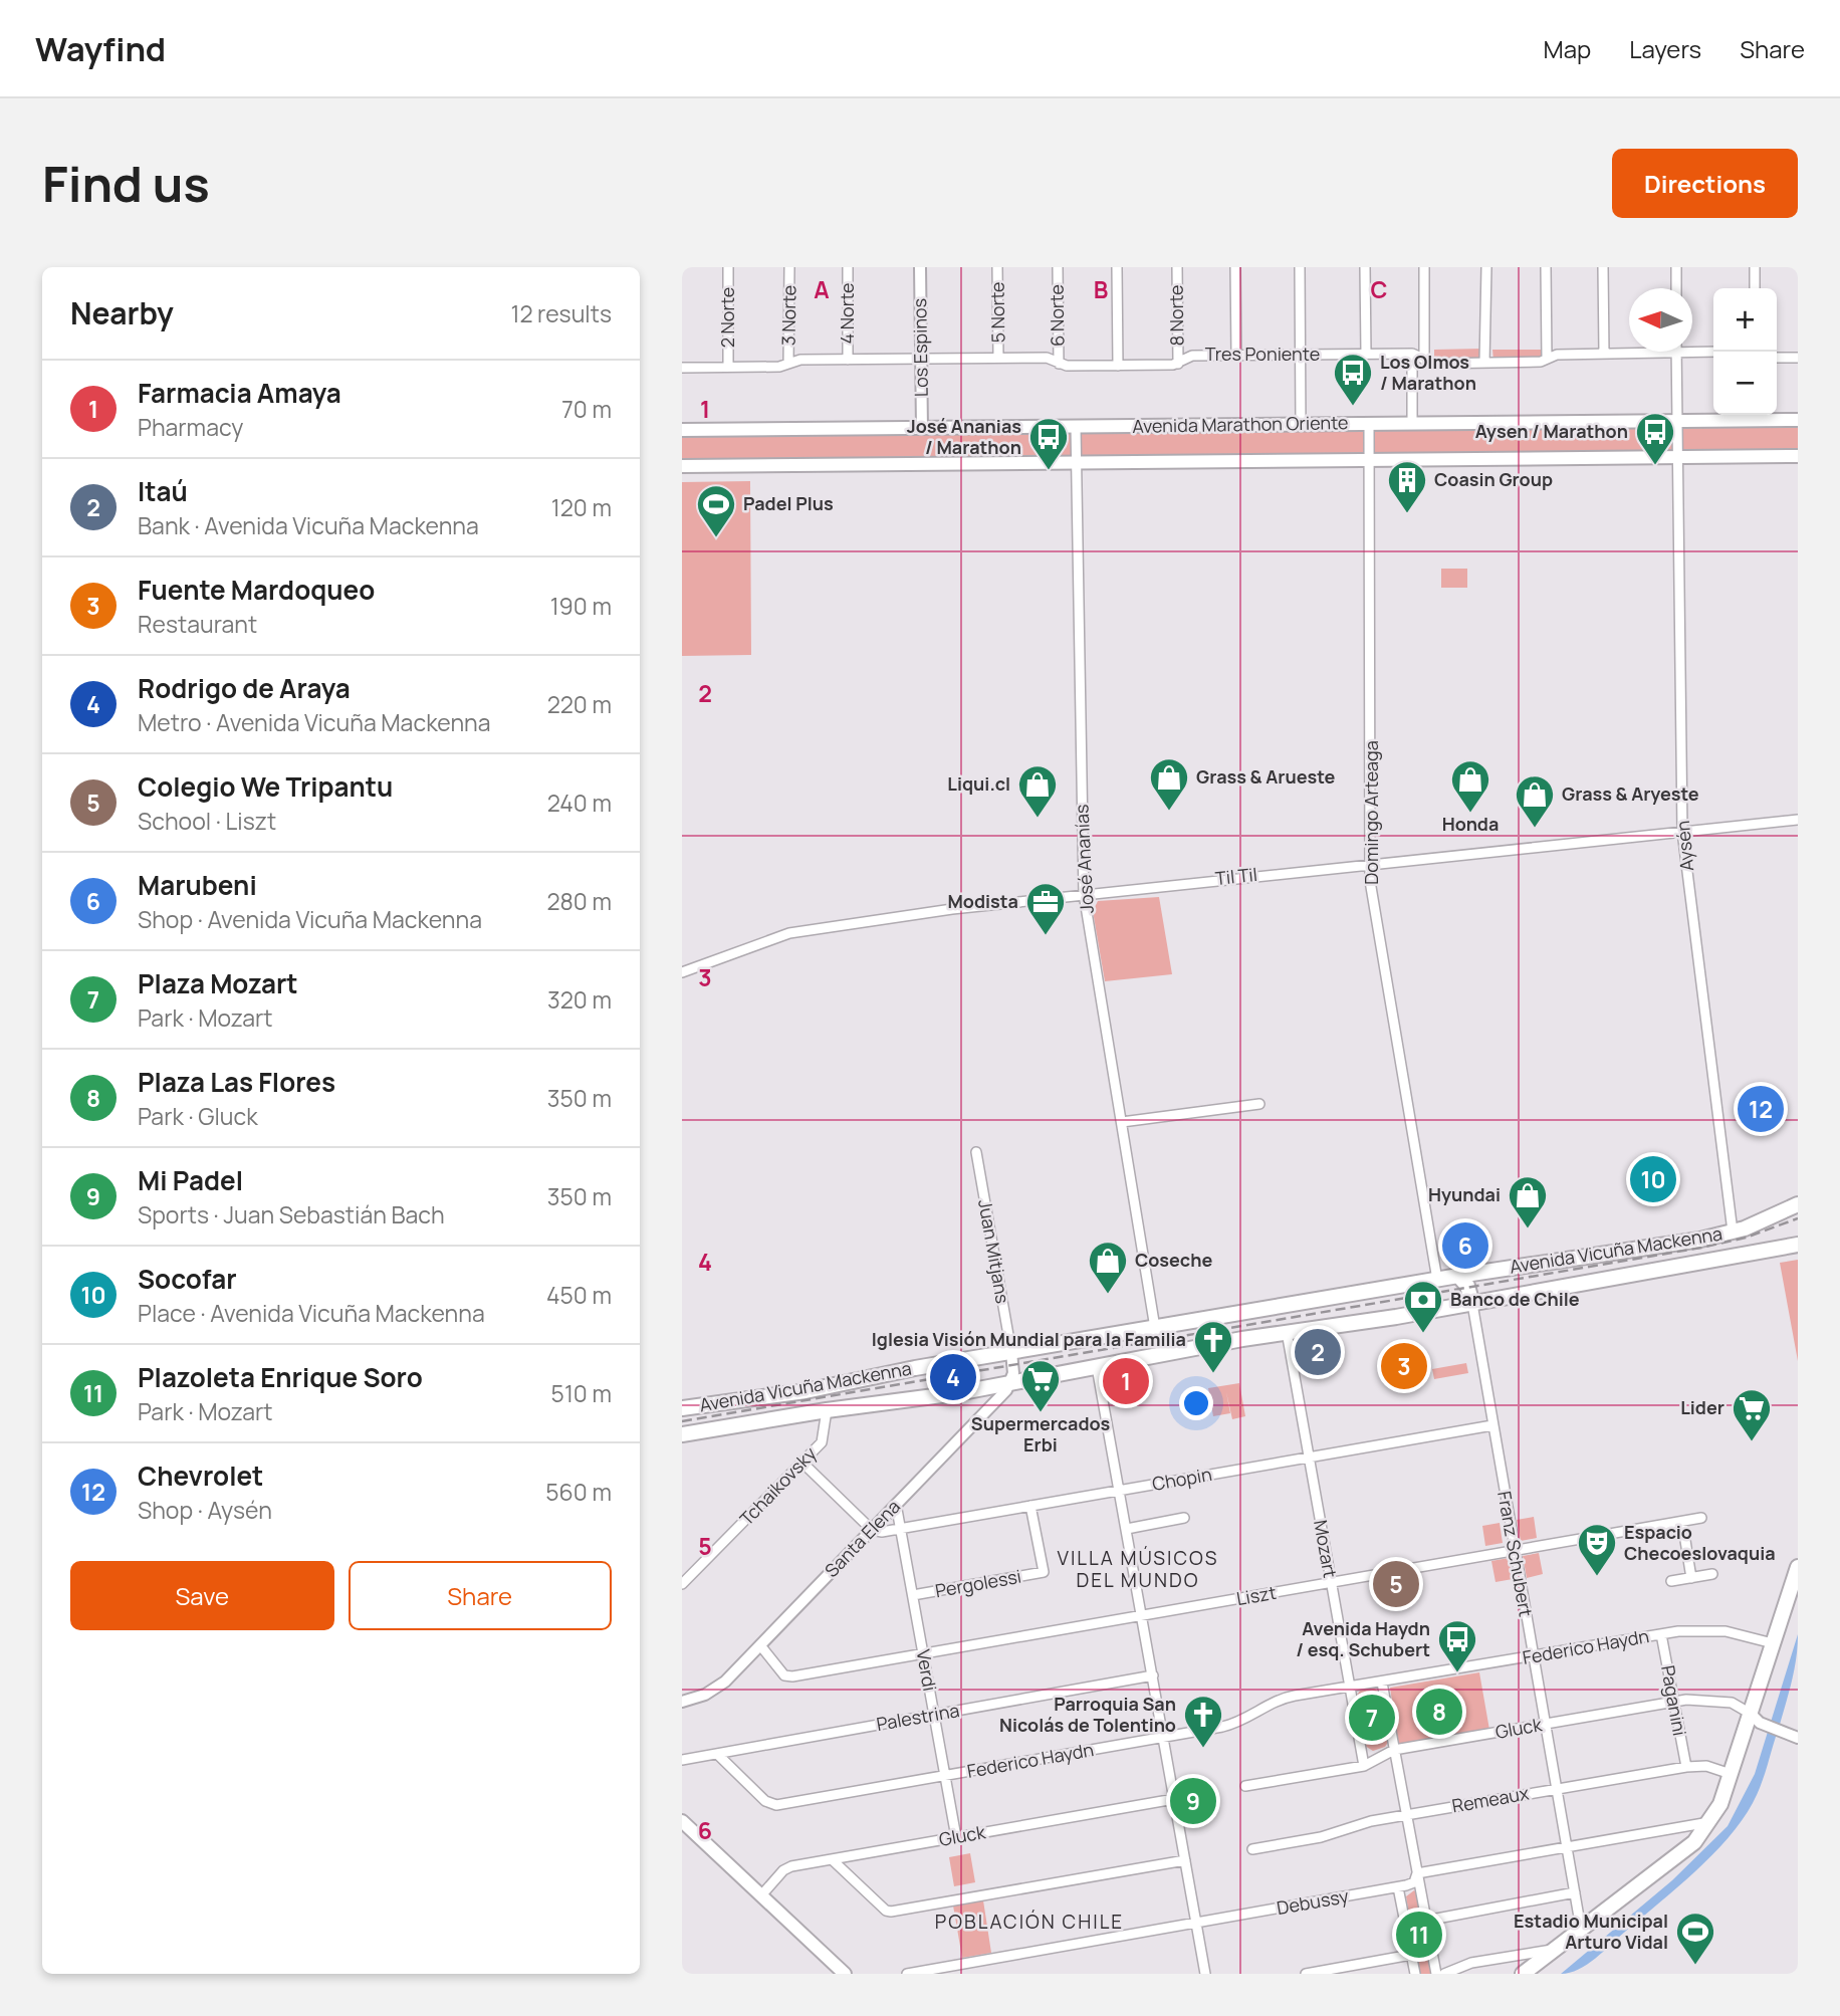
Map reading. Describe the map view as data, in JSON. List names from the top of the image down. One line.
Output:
{"streets":{"main road":["Avenida Marathon Oriente","Avenida Vicuña Mackenna"],"street":["5 Norte","4 Norte","3 Norte","6 Norte","8 Norte","2 Norte","Los Espinos","Tres Poniente","Domingo Arteaga","Aysén","José Ananías","Til Til","Juan Mitjans","Chopin","Tchaikovsky","Santa Elena","Mozart","Franz Schubert","Pergolessi","Liszt","Federico Haydn","Verdi","Paganini","Palestrina","Gluck","Remeaux","Debussy"]},"crossings":[["5 Norte","Tres Poniente"],["4 Norte","Tres Poniente"],["3 Norte","Tres Poniente"],["6 Norte","Tres Poniente"],["8 Norte","Tres Poniente"],["2 Norte","Tres Poniente"],["Los Espinos","Tres Poniente"],["Los Espinos","Avenida Marathon Oriente"],["Tres Poniente","Aysén"],["Avenida Marathon Oriente","Domingo Arteaga"],["Avenida Marathon Oriente","Aysén"],["Avenida Marathon Oriente","José Ananías"],["Domingo Arteaga","Til Til"],["Domingo Arteaga","Avenida Vicuña Mackenna"],["Aysén","Til Til"],["Aysén","Avenida Vicuña Mackenna"],["José Ananías","Til Til"],["José Ananías","Avenida Vicuña Mackenna"],["Avenida Vicuña Mackenna","Juan Mitjans"],["Avenida Vicuña Mackenna","Tchaikovsky"],["Avenida Vicuña Mackenna","Santa Elena"],["Avenida Vicuña Mackenna","Mozart"],["Avenida Vicuña Mackenna","Franz Schubert"],["Chopin","Santa Elena"],["Chopin","Mozart"],["Chopin","Franz Schubert"],["Chopin","Pergolessi"],["Chopin","Verdi"],["Santa Elena","Liszt"],["Santa Elena","Verdi"],["Mozart","Liszt"],["Mozart","Federico Haydn"],["Mozart","Gluck"],["Franz Schubert","Liszt"],["Franz Schubert","Federico Haydn"],["Franz Schubert","Gluck"],["Franz Schubert","Remeaux"],["Pergolessi","Verdi"],["Liszt","Verdi"],["Federico Haydn","Verdi"],["Federico Haydn","Paganini"],["Federico Haydn","Palestrina"],["Verdi","Palestrina"],["Verdi","Gluck"],["Paganini","Gluck"],["Paganini","Remeaux"]],"districts":["VILLA MÚSICOS DEL MUNDO","POBLACIÓN CHILE"],"places":{"bus stop":["Los Olmos / Marathon","Aysen / Marathon","José Ananias / Marathon","Avenida Haydn / esq. Schubert"],"building":["Coasin Group"],"sports":["Padel Plus","Estadio Municipal Arturo Vidal"],"shop":["Grass & Arueste","Honda","Liqui.cl","Grass & Aryeste","Hyundai","Coseche"],"office":["Modista"],"bank":["Banco de Chile"],"church":["Iglesia Visión Mundial para la Familia","Parroquia San Nicolás de Tolentino"],"supermarket":["Supermercados Erbi","Lider"],"theatre":["Espacio Checoeslovaquia"]},"north":"left","page":{"header":"Wayfind","nav":["Map","Layers","Share"],"buttons":["Directions",["Save","Share"]],"title":"Find us","heading":["Nearby","12 results"],"map_buttons":["+","−"],"list":[{"mark":"1","name":"Farmacia Amaya","note":"Pharmacy","value":"70 m"},{"mark":"2","name":"Itaú","note":"Bank · Avenida Vicuña Mackenna","value":"120 m"},{"mark":"3","name":"Fuente Mardoqueo","note":"Restaurant","value":"190 m"},{"mark":"4","name":"Rodrigo de Araya","note":"Metro · Avenida Vicuña Mackenna","value":"220 m"},{"mark":"5","name":"Colegio We Tripantu","note":"School · Liszt","value":"240 m"},{"mark":"6","name":"Marubeni","note":"Shop · Avenida Vicuña Mackenna","value":"280 m"},{"mark":"7","name":"Plaza Mozart","note":"Park · Mozart","value":"320 m"},{"mark":"8","name":"Plaza Las Flores","note":"Park · Gluck","value":"350 m"},{"mark":"9","name":"Mi Padel","note":"Sports · Juan Sebastián Bach","value":"350 m"},{"mark":"10","name":"Socofar","note":"Place · Avenida Vicuña Mackenna","value":"450 m"},{"mark":"11","name":"Plazoleta Enrique Soro","note":"Park · Mozart","value":"510 m"},{"mark":"12","name":"Chevrolet","note":"Shop · Aysén","value":"560 m"}],"pins":["12","10","6","2","3","4","1","5","8","7","9","11"]},"grid":{"columns":["A","B","C"],"rows":["1","2","3","4","5","6"]}}
